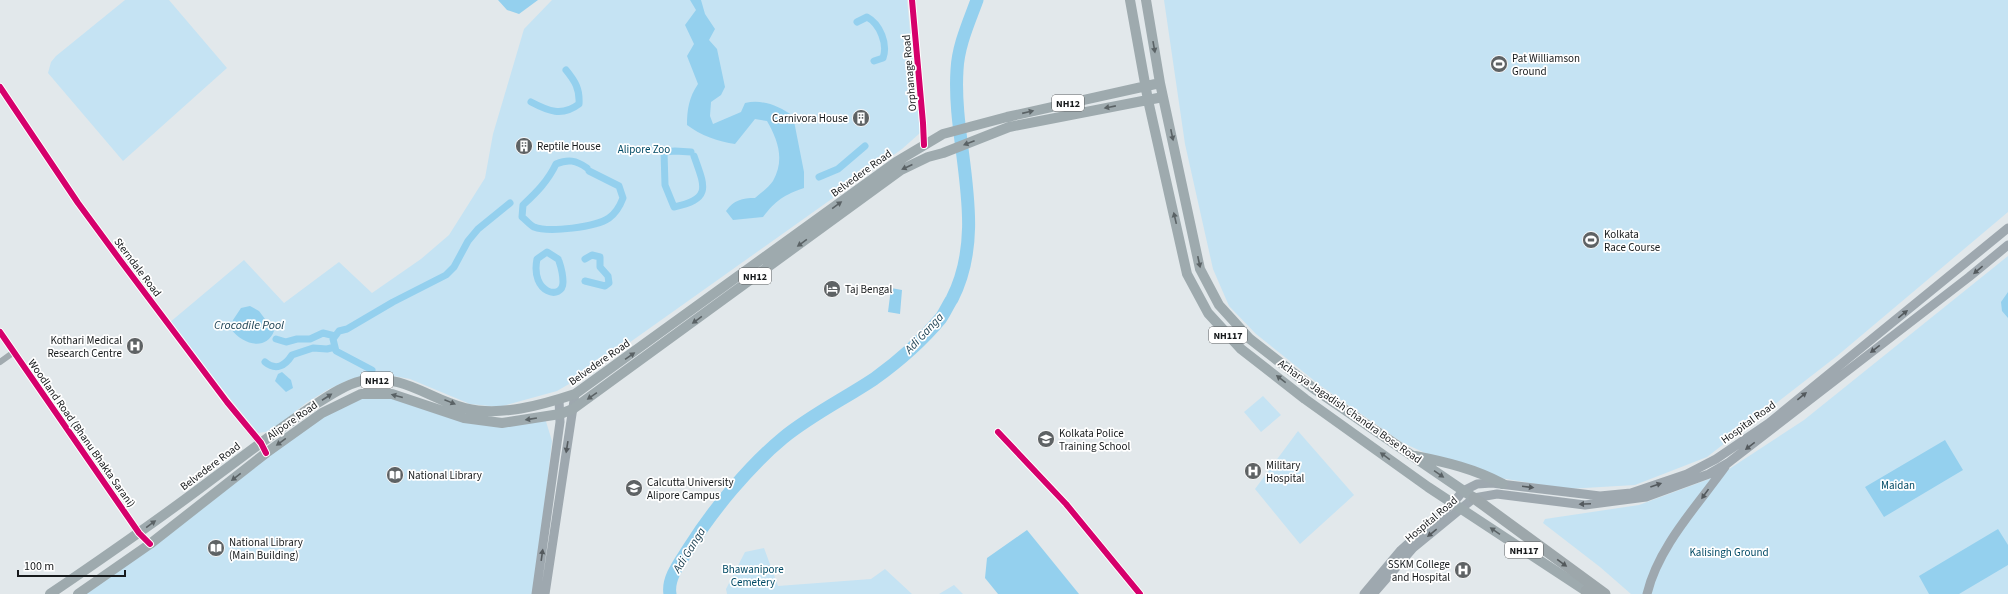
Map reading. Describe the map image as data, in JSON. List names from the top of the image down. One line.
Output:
{"streets":{"highway":["NH12","Belvedere Road","NH117","Acharya Jagadish Chandra Bose Road","Alipore Road"],"main road":["Hospital Road"],"street":["Orphanage Road","Sterndale Road","Woodland Road (Bhanu Bhakta Sarani)"]},"crossings":[["Orphanage Road","Belvedere Road"],["Belvedere Road","Sterndale Road"],["Belvedere Road","Acharya Jagadish Chandra Bose Road"],["Belvedere Road","Alipore Road"],["Belvedere Road","Woodland Road (Bhanu Bhakta Sarani)"],["Sterndale Road","Alipore Road"],["Acharya Jagadish Chandra Bose Road","Hospital Road"],["Alipore Road","Woodland Road (Bhanu Bhakta Sarani)"]],"one_way":["Alipore Road"],"water":["Crocodile Pool","Adi Ganga"],"parks":["Alipore Zoo","Maidan","Kalisingh Ground","Bhawanipore Cemetery"],"places":{"sports":["Pat Williamson Ground","Kolkata Race Course"],"building":["Carnivora House","Reptile House"],"hotel":["Taj Bengal"],"hospital":["Kothari Medical Research Centre","Military Hospital","SSKM College and Hospital"],"school or university":["Kolkata Police Training School","Calcutta University Alipore Campus"],"library":["National Library","National Library (Main Building)"]},"scale_bar":"100 m"}
